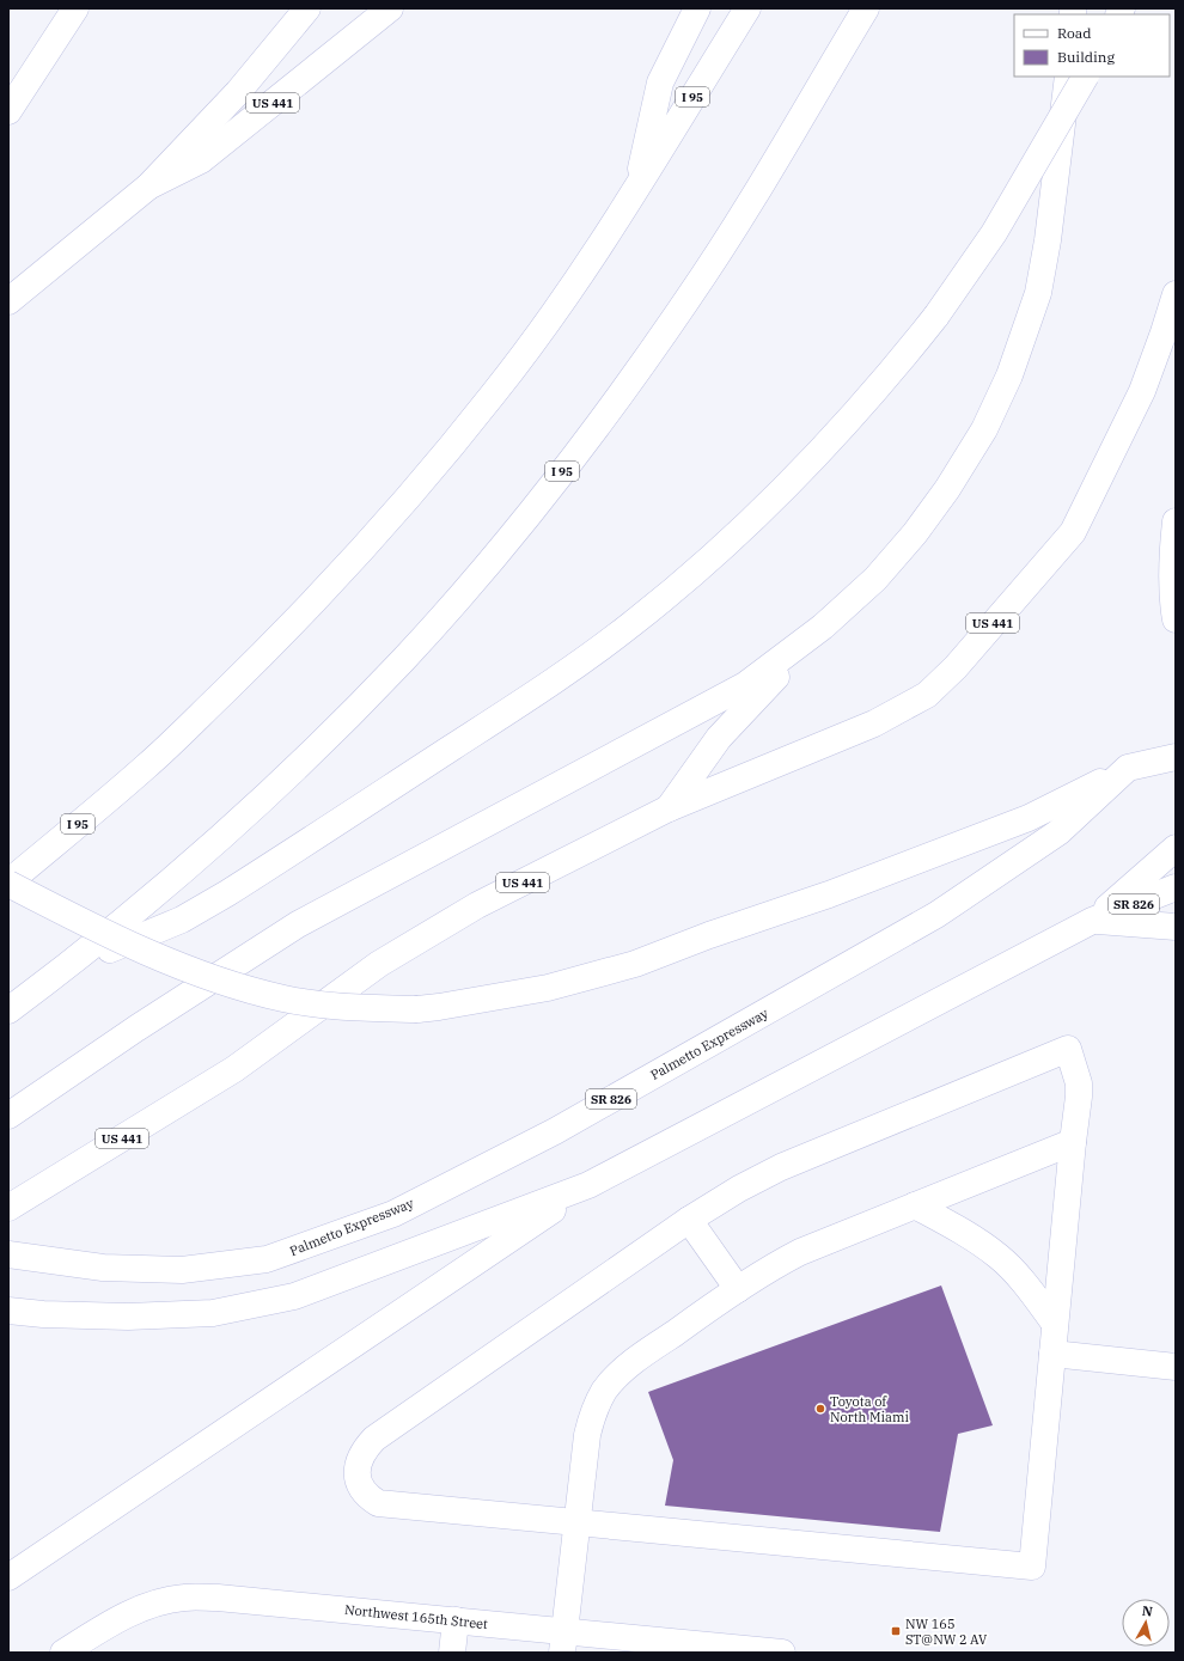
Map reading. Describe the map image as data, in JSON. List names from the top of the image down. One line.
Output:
{"streets":{"main road":["I 95","US 441","SR 826","Palmetto Expressway","Northwest 165th Street"]},"places":{"other":["Toyota of North Miami"],"transit":["NW 165 ST@NW 2 AV"]},"legend":["Road","Building"],"north":"top"}
